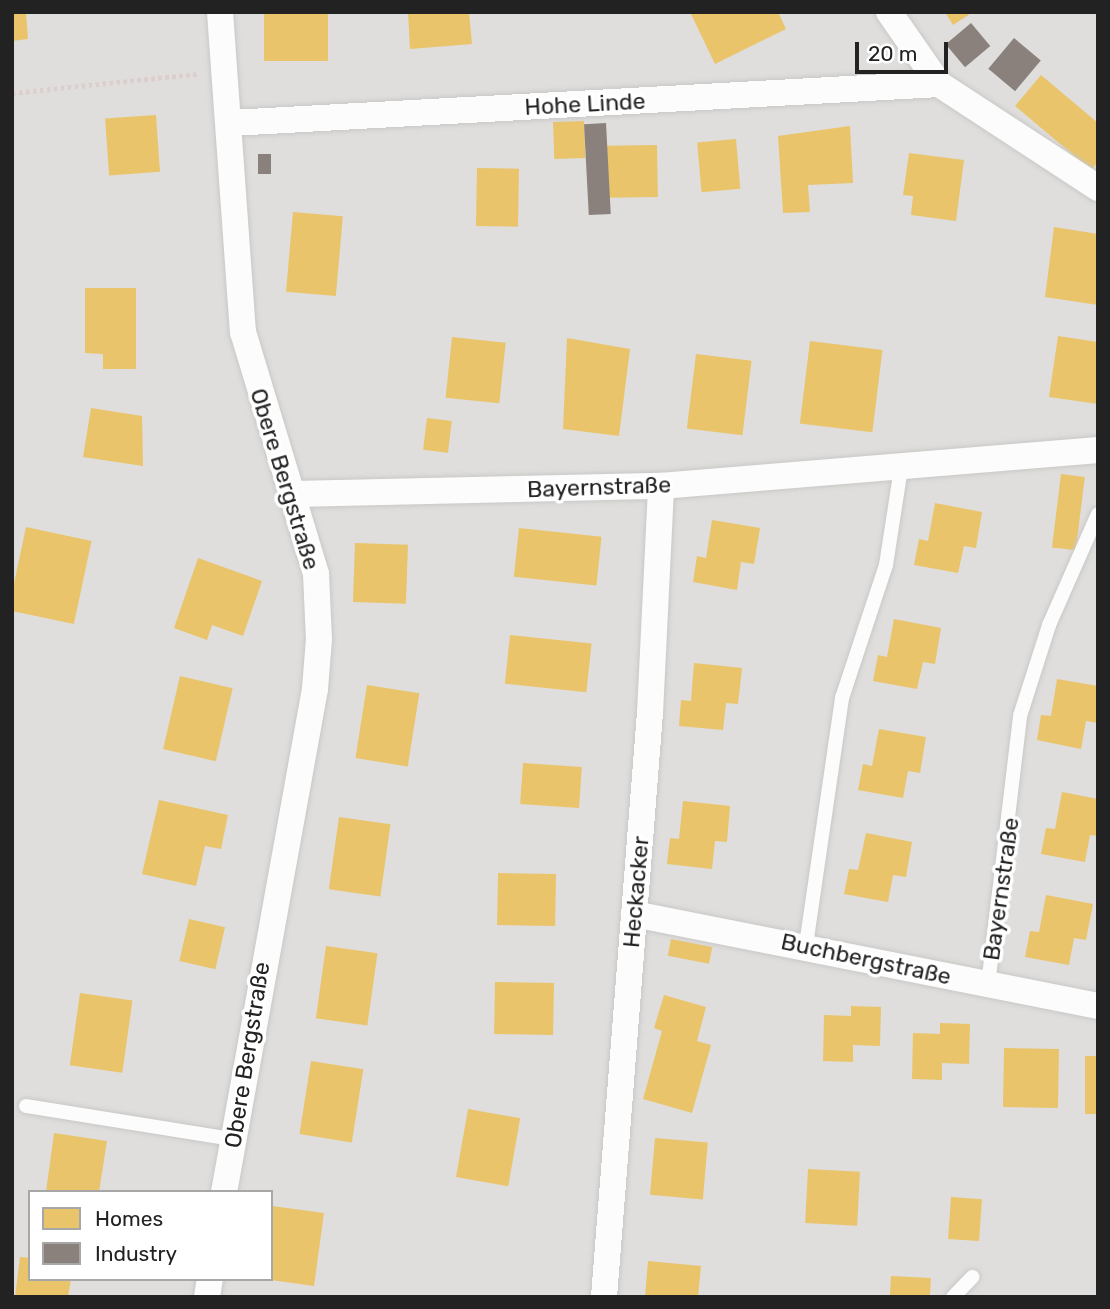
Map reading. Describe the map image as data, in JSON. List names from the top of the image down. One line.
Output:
{"streets":{"street":["Hohe Linde","Obere Bergstraße","Bayernstraße","Heckacker","Buchbergstraße"]},"crossings":[["Hohe Linde","Obere Bergstraße"],["Obere Bergstraße","Bayernstraße"],["Bayernstraße","Heckacker"],["Bayernstraße","Buchbergstraße"],["Heckacker","Buchbergstraße"]],"legend":["Homes","Industry"],"scale_bar":"20 m"}
